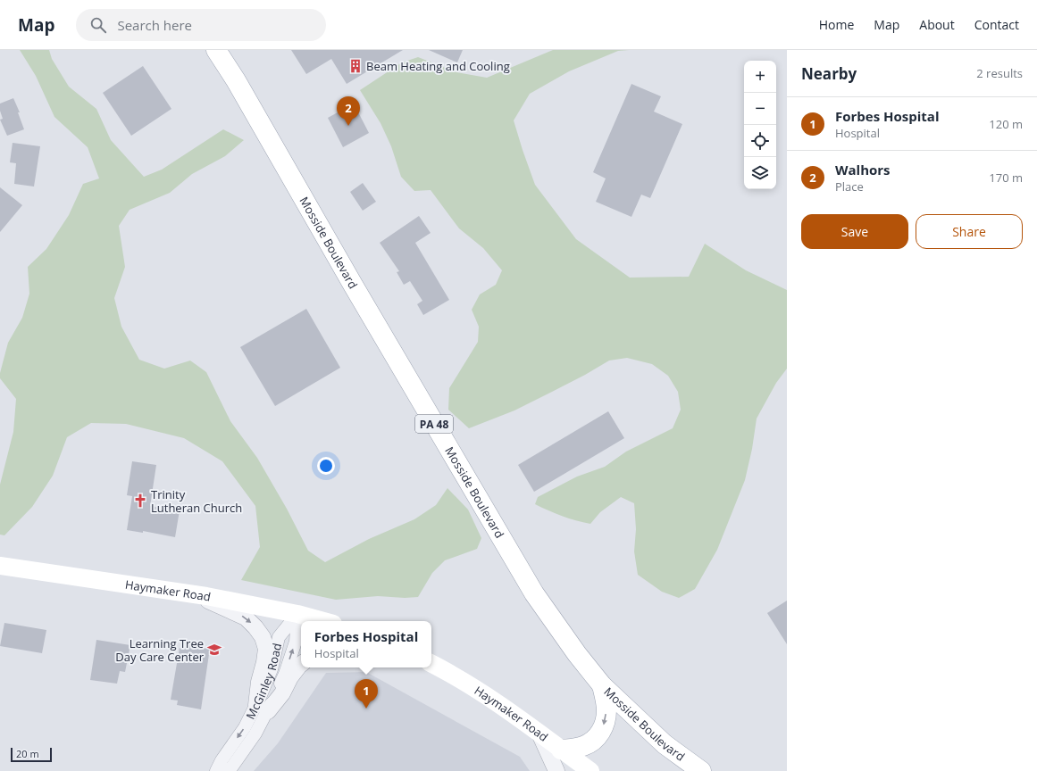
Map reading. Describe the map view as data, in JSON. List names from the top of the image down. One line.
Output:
{"streets":{"main road":["Mosside Boulevard","PA 48","Haymaker Road"],"street":["McGinley Road"]},"crossings":[["Haymaker Road","McGinley Road"]],"places":{"building":["Beam Heating and Cooling"],"church":["Trinity Lutheran Church"],"school or university":["Learning Tree Day Care Center"]},"scale_bar":"20 m","page":{"header":"Map","search":"Search here","nav":["Home","Map","About","Contact"],"heading":["Nearby","2 results"],"map_buttons":["+","−"],"pins":["2","1"],"list":[{"mark":"1","name":"Forbes Hospital","note":"Hospital","value":"120 m"},{"mark":"2","name":"Walhors","note":"Place","value":"170 m"}],"buttons":["Save","Share"],"popup":["Forbes Hospital","Hospital"],"scale":"20 m"}}
